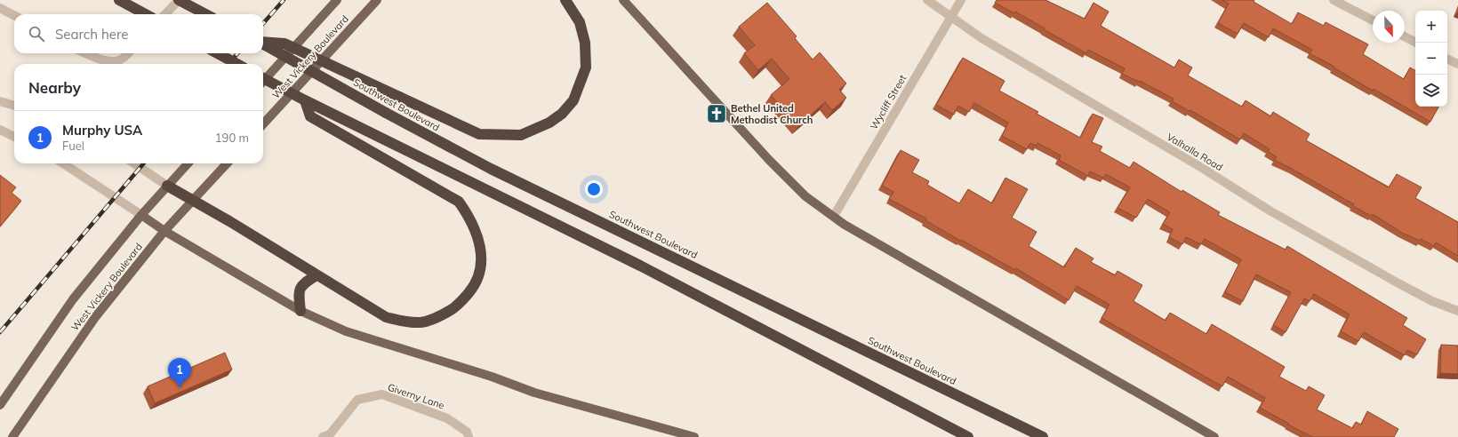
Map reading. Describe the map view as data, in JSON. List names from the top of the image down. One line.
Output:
{"streets":{"highway":["Southwest Boulevard"],"main road":["West Vickery Boulevard"],"street":["Wycliff Street","Valhalla Road","Giverny Lane"]},"crossings":[["Wycliff Street","Valhalla Road"]],"places":{"church":["Bethel United Methodist Church"]},"north":"bottom","page":{"map_buttons":["+","−"],"search":"Search here","heading":"Nearby","list":[{"mark":"1","name":"Murphy USA","note":"Fuel","value":"190 m"}],"pins":"1"}}
